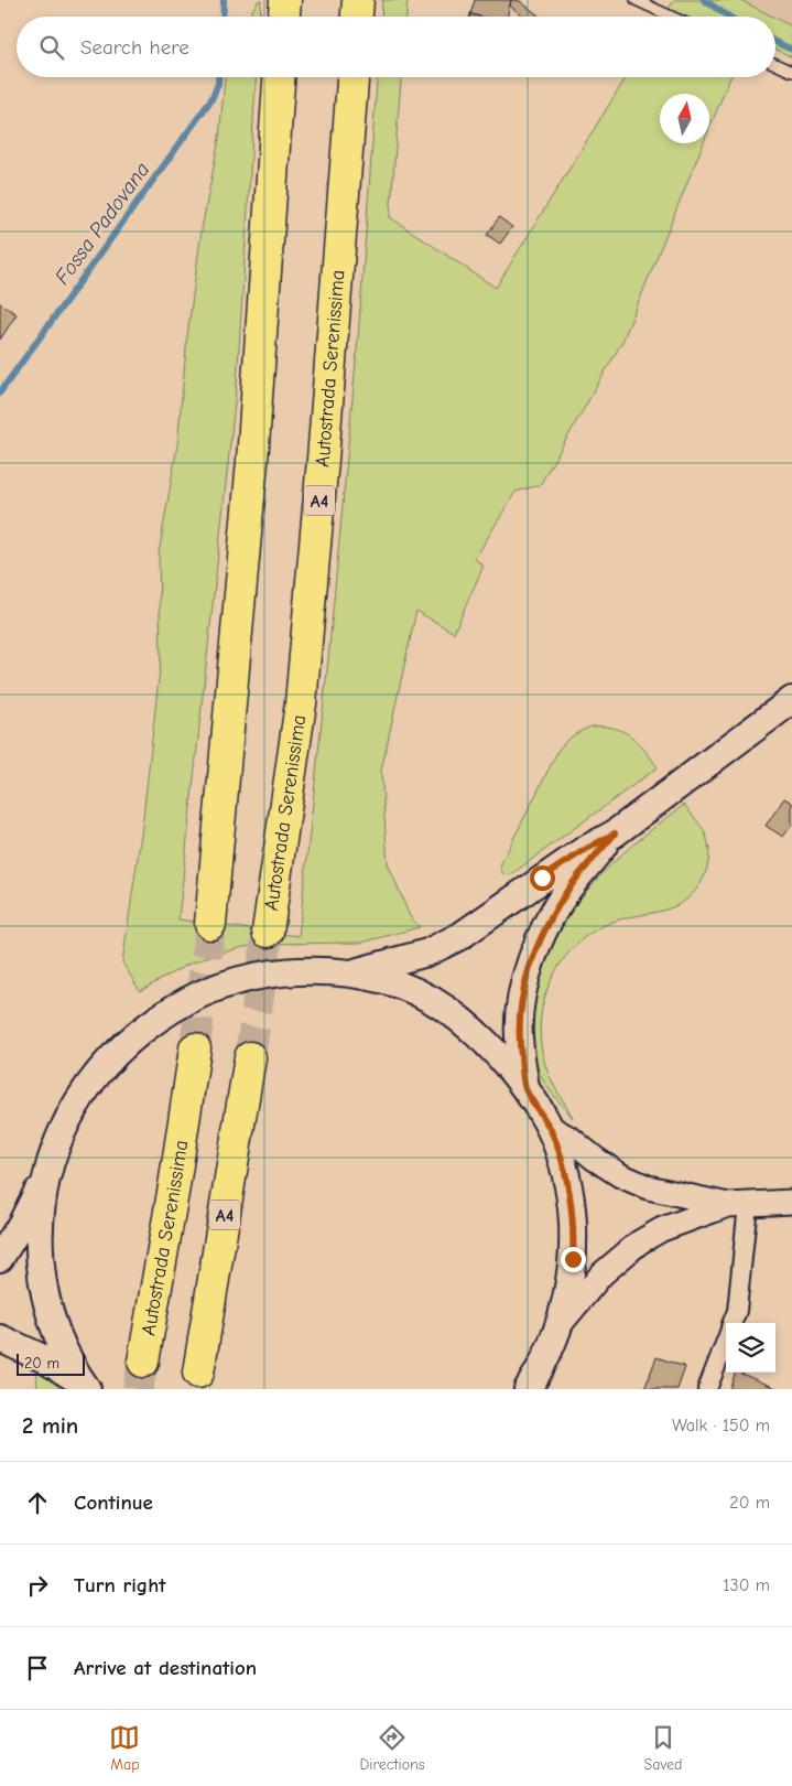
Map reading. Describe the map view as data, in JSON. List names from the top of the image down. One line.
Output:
{"streets":{"highway":["Autostrada Serenissima","A4"]},"water":["Fossa Padovana"],"scale_bar":"20 m","north":"top","page":{"search":"Search here","scale":"20 m","heading":["2 min","Walk · 150 m"],"list":[["Continue","20 m"],["Turn right","130 m"],"Arrive at destination"],"nav":["Map","Directions","Saved"]}}
